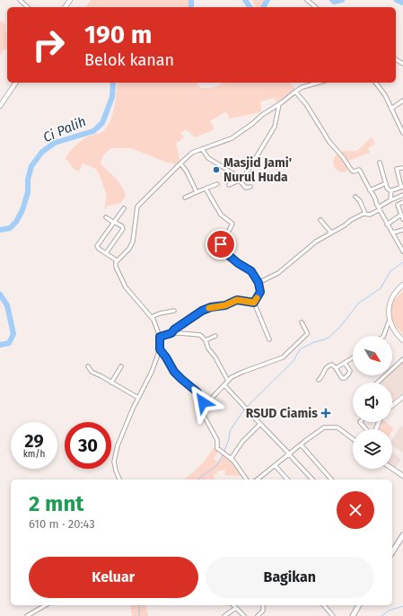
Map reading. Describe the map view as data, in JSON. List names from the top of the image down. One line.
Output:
{"water":["Ci Palih"],"places":{"other":["Masjid Jami' Nurul Huda"],"health":["RSUD Ciamis"]},"north":"bottom right","page":{"turn":["190 m","Belok kanan"],"speed":"29 km/h","limit":"30","heading":["2 mnt","610 m · 20:43"],"buttons":["Keluar","Bagikan"]}}
